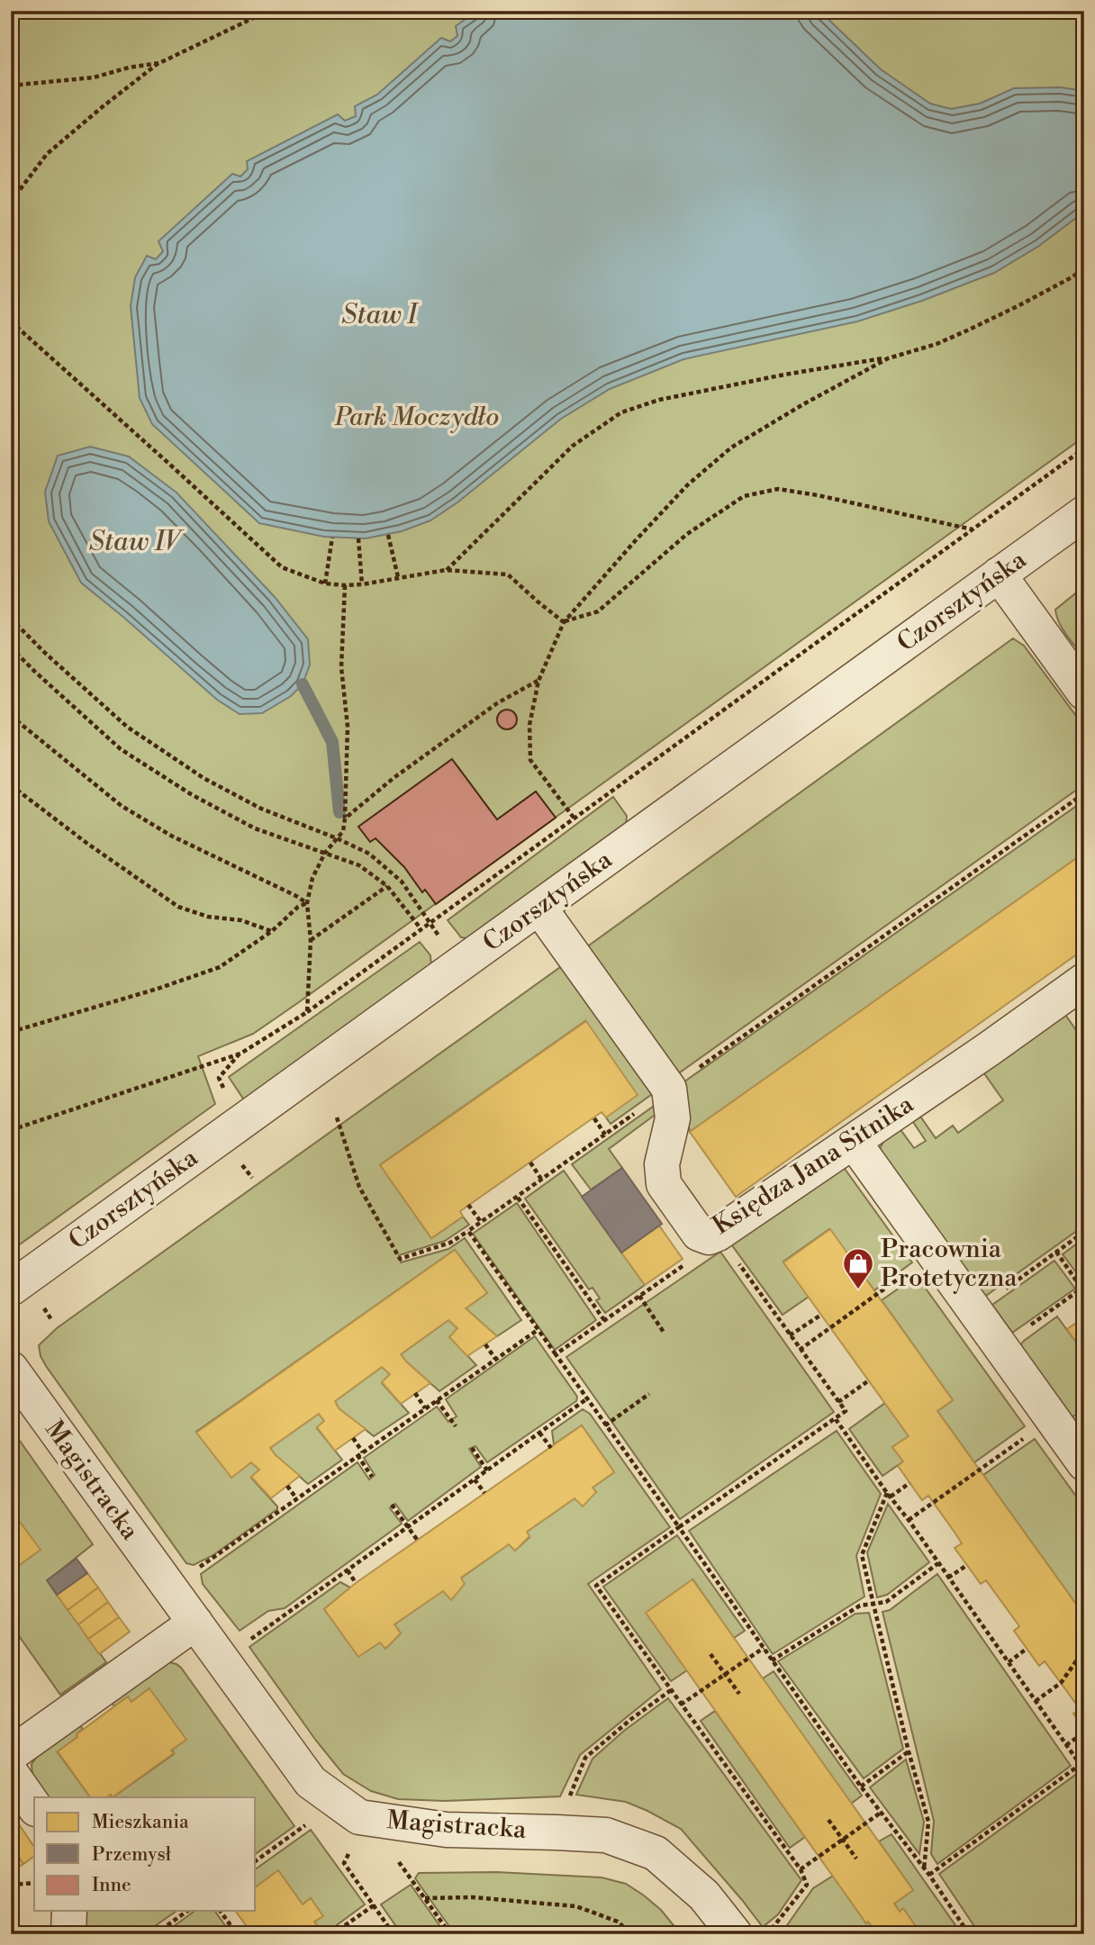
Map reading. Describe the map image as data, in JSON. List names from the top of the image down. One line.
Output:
{"streets":{"street":["Czorsztyńska","Księdza Jana Sitnika","Magistracka"]},"crossings":[["Czorsztyńska","Księdza Jana Sitnika"]],"water":["Staw I","Staw IV"],"parks":["Park Moczydło"],"places":{"shop":["Pracownia Protetyczna"]},"legend":["Mieszkania","Przemysł","Inne"]}
